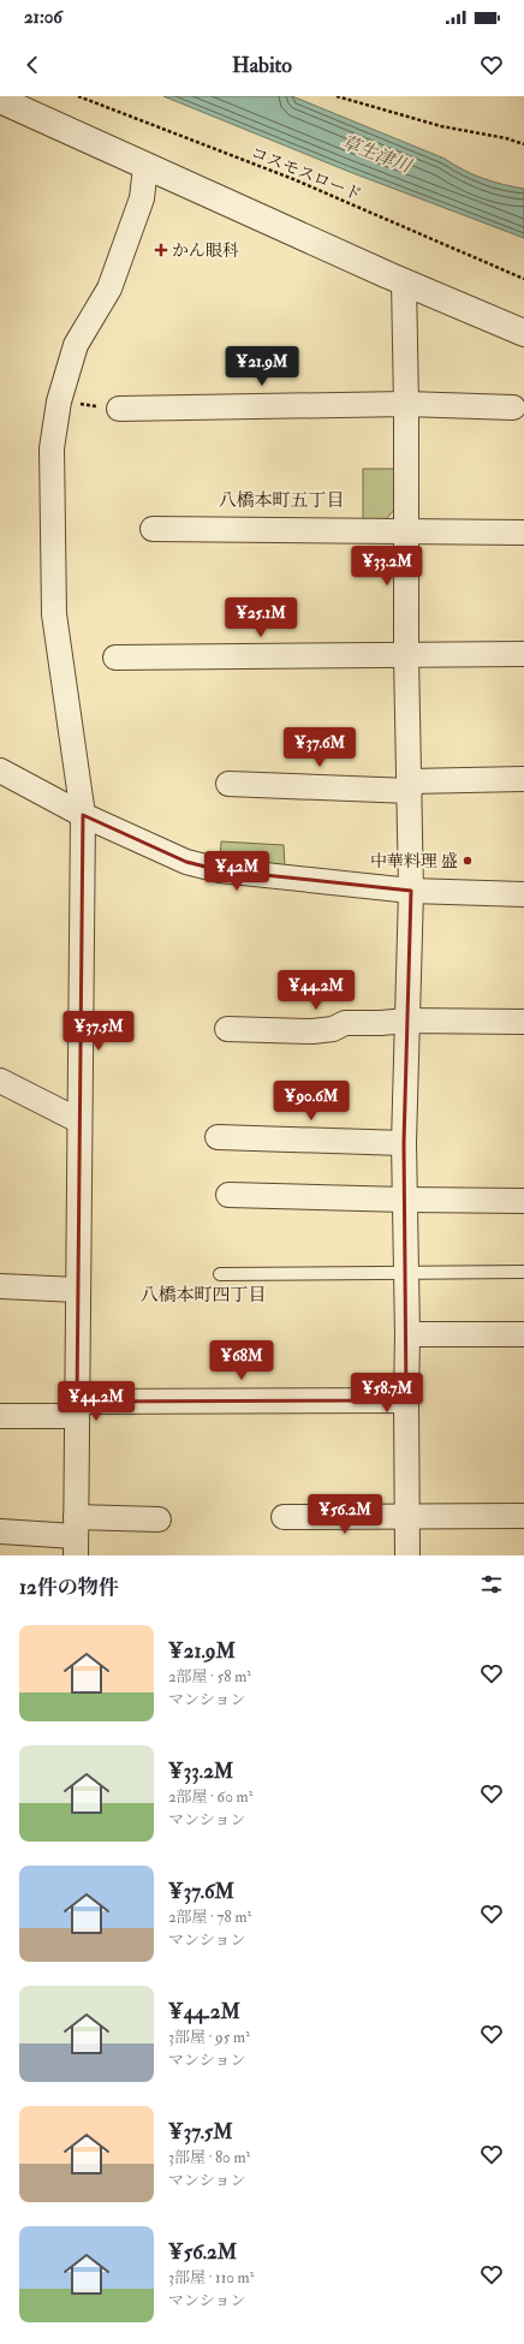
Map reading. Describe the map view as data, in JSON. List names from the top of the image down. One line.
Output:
{"streets":{"path":["コスモスロード"]},"districts":["八橋本町五丁目","八橋本町四丁目"],"water":["草生津川"],"places":{"health":["かん眼科"],"other":["中華料理 盛"]},"page":{"status":"21:06","header":"Habito","price":["¥21.9M","¥33.2M","¥25.1M","¥37.6M","¥42M","¥44.2M","¥37.5M","¥90.6M","¥68M","¥58.7M","¥44.2M","¥56.2M"],"heading":"12件の物件","list":[{"name":"¥21.9M","note":"2部屋 · 58 m² · マンション"},{"name":"¥33.2M","note":"2部屋 · 60 m² · マンション"},{"name":"¥37.6M","note":"2部屋 · 78 m² · マンション"},{"name":"¥44.2M","note":"3部屋 · 95 m² · マンション"},{"name":"¥37.5M","note":"3部屋 · 80 m² · マンション"},{"name":"¥56.2M","note":"3部屋 · 110 m² · マンション"}]}}
